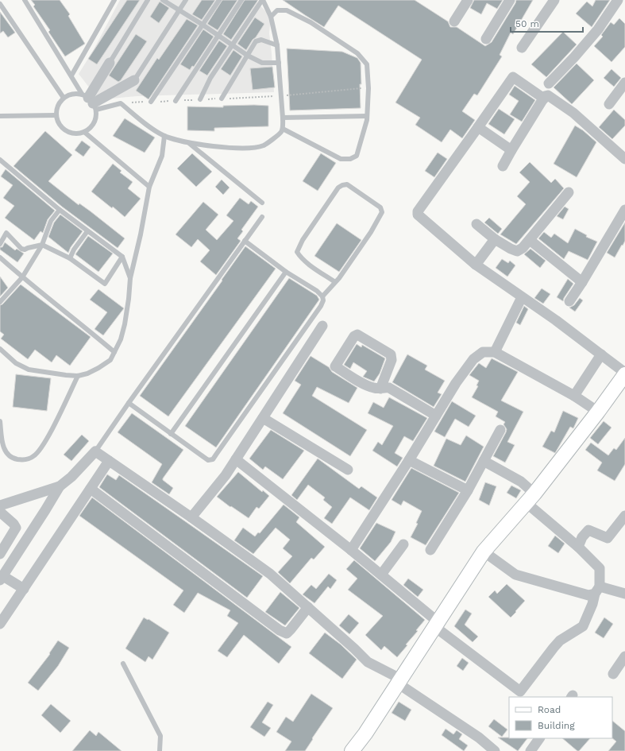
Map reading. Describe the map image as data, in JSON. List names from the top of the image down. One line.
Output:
{"legend":["Road","Building"],"scale_bar":"50 m"}
